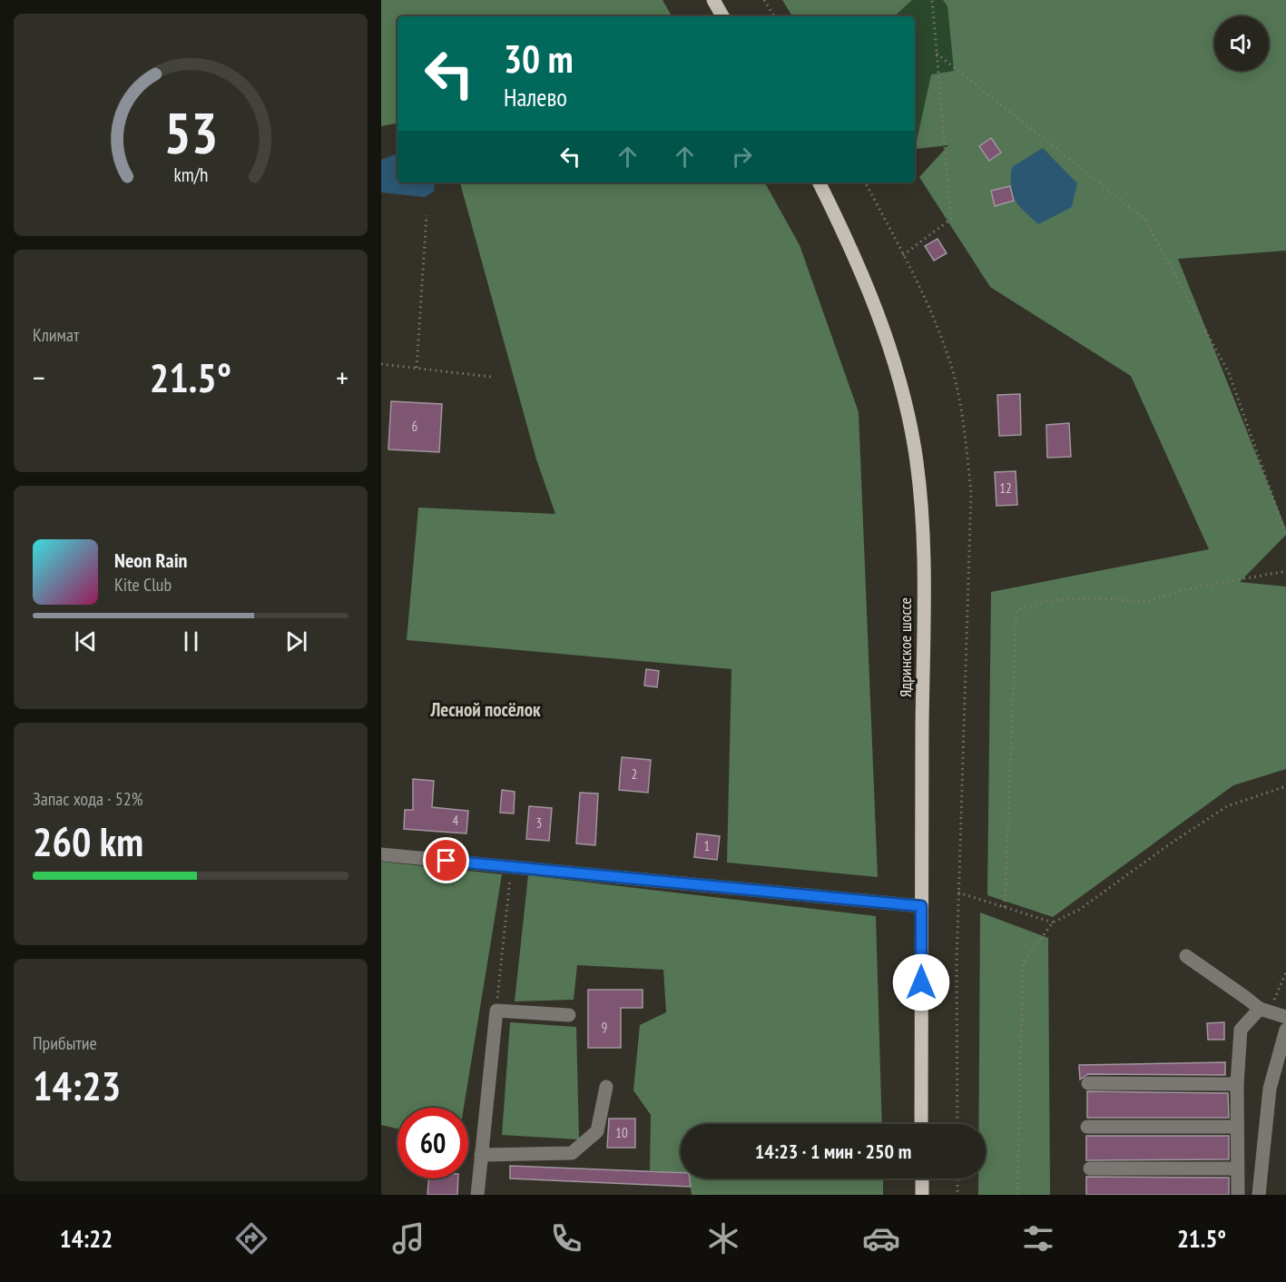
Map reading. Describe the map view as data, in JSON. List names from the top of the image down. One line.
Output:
{"streets":{"main road":["Ядринское шоссе"]},"districts":["Лесной посёлок"],"house_numbers":["6","12","2","4","3","1","9","10"],"page":{"turn":["30 m","Налево"],"tile":["Климат",["Запас хода · 52%","260 km"],["Прибытие","14:23"]],"heat":["−","21.5°","+"],"song":["Neon Rain","Kite Club"],"limit":"60","trip":"14:23 · 1 мин · 250 m","tabs":["14:22","21.5°"],"gauge":["53","km/h"]}}
